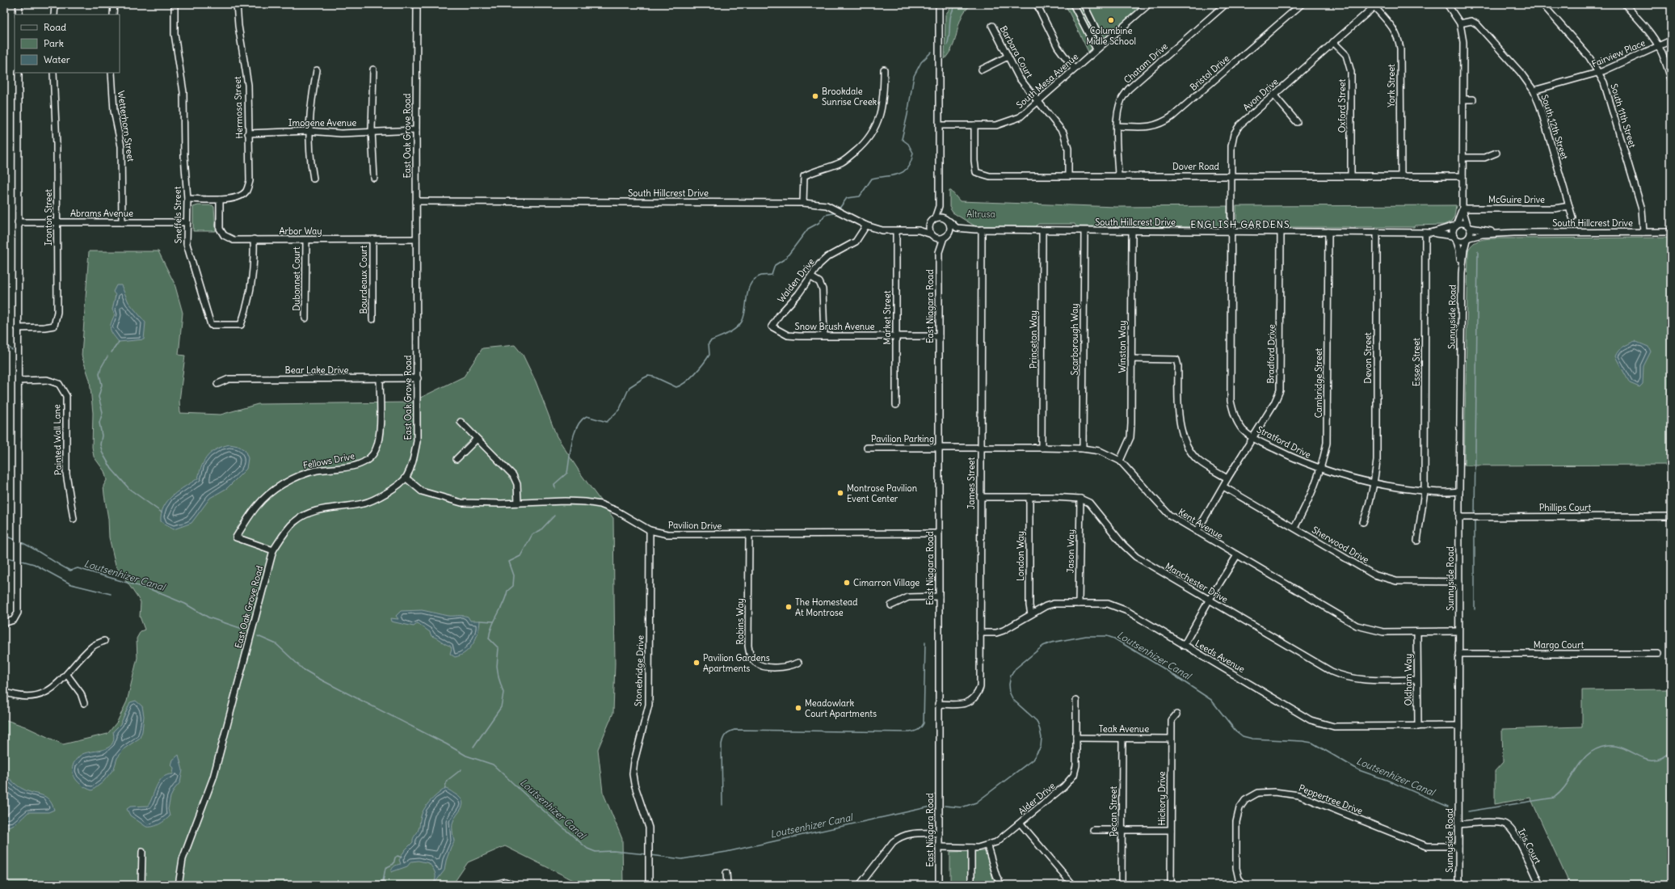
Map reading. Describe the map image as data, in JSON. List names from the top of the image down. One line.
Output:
{"streets":{"street":["Barbara Court","Fairview Place","Chatam Drive","Bristol Drive","South Mesa Avenue","York Street","Avon Drive","Oxford Street","Hermosa Street","South 11th Street","Imogene Avenue","Wetterhorn Street","South 12th Street","East Oak Grove Road","Dover Road","South Hillcrest Drive","McGuire Drive","Abrams Avenue","Sneffels Street","Ironton Street","Arbor Way","Dubonnet Court","Bourdeaux Court","Walden Drive","East Niagara Road","Sunnyside Road","Market Street","Snow Brush Avenue","Princeton Way","Scarborough Way","Winston Way","Bradford Drive","Devon Street","Essex Street","Bear Lake Drive","Cambridge Street","Pavilion Parking","Painted Wall Lane","Stratford Drive","Fellows Drive","James Street","Phillips Court","Kent Avenue","Pavilion Drive","Sherwood Drive","Jason Way","London Way","Manchester Drive","Robins Way","Margo Court","Leeds Avenue","Stonebridge Drive","Oldham Way","Teak Avenue","Alder Drive","Hickory Drive","Peppertree Drive","Pecan Street","Iris Court"]},"crossings":[["Barbara Court","South Mesa Avenue"],["Barbara Court","Dover Road"],["Fairview Place","South 11th Street"],["Fairview Place","South 12th Street"],["Chatam Drive","Bristol Drive"],["Chatam Drive","Dover Road"],["South Mesa Avenue","Dover Road"],["York Street","Avon Drive"],["York Street","Dover Road"],["Avon Drive","Oxford Street"],["Avon Drive","Dover Road"],["Avon Drive","South Hillcrest Drive"],["Avon Drive","Stratford Drive"],["Oxford Street","Dover Road"],["Hermosa Street","Imogene Avenue"],["Hermosa Street","Arbor Way"],["South 11th Street","South Hillcrest Drive"],["Imogene Avenue","East Oak Grove Road"],["Wetterhorn Street","Abrams Avenue"],["South 12th Street","McGuire Drive"],["East Oak Grove Road","South Hillcrest Drive"],["East Oak Grove Road","Arbor Way"],["East Oak Grove Road","Bear Lake Drive"],["East Oak Grove Road","Fellows Drive"],["East Oak Grove Road","Pavilion Drive"],["South Hillcrest Drive","Walden Drive"],["South Hillcrest Drive","East Niagara Road"],["South Hillcrest Drive","Market Street"],["South Hillcrest Drive","Princeton Way"],["South Hillcrest Drive","Scarborough Way"],["South Hillcrest Drive","Winston Way"],["South Hillcrest Drive","Bradford Drive"],["South Hillcrest Drive","Devon Street"],["South Hillcrest Drive","Essex Street"],["South Hillcrest Drive","Cambridge Street"],["South Hillcrest Drive","Stratford Drive"],["South Hillcrest Drive","James Street"],["Abrams Avenue","Sneffels Street"],["Abrams Avenue","Ironton Street"],["Sneffels Street","Arbor Way"],["Arbor Way","Dubonnet Court"],["Arbor Way","Bourdeaux Court"],["Walden Drive","Snow Brush Avenue"],["East Niagara Road","Snow Brush Avenue"],["East Niagara Road","Pavilion Parking"],["East Niagara Road","James Street"],["East Niagara Road","Kent Avenue"],["East Niagara Road","Pavilion Drive"],["East Niagara Road","Alder Drive"],["Sunnyside Road","Stratford Drive"],["Sunnyside Road","Phillips Court"],["Sunnyside Road","Kent Avenue"],["Sunnyside Road","Sherwood Drive"],["Sunnyside Road","Margo Court"],["Sunnyside Road","Leeds Avenue"],["Sunnyside Road","Peppertree Drive"],["Sunnyside Road","Iris Court"],["Market Street","Snow Brush Avenue"],["Princeton Way","Kent Avenue"],["Scarborough Way","Kent Avenue"],["Winston Way","Kent Avenue"],["Bradford Drive","Stratford Drive"],["Bradford Drive","Kent Avenue"],["Bradford Drive","Sherwood Drive"],["Devon Street","Stratford Drive"],["Essex Street","Stratford Drive"],["Bear Lake Drive","Fellows Drive"],["Cambridge Street","Stratford Drive"],["Cambridge Street","Sherwood Drive"],["Pavilion Parking","Kent Avenue"],["James Street","Kent Avenue"],["James Street","Leeds Avenue"],["Kent Avenue","Oldham Way"],["Pavilion Drive","Robins Way"],["Pavilion Drive","Stonebridge Drive"],["Jason Way","Manchester Drive"],["Jason Way","Leeds Avenue"],["London Way","Leeds Avenue"],["Manchester Drive","Oldham Way"],["Leeds Avenue","Oldham Way"],["Teak Avenue","Alder Drive"],["Teak Avenue","Hickory Drive"],["Teak Avenue","Pecan Street"]],"districts":["ENGLISH GARDENS"],"water":["Loutsenhizer Canal"],"parks":["Altrusa"],"places":["Columbine Midle School","Brookdale Sunrise Creek","Montrose Pavilion Event Center","Cimarron Village","The Homestead At Montrose","Pavilion Gardens Apartments","Meadowlark Court Apartments"],"legend":["Road","Park","Water"]}
